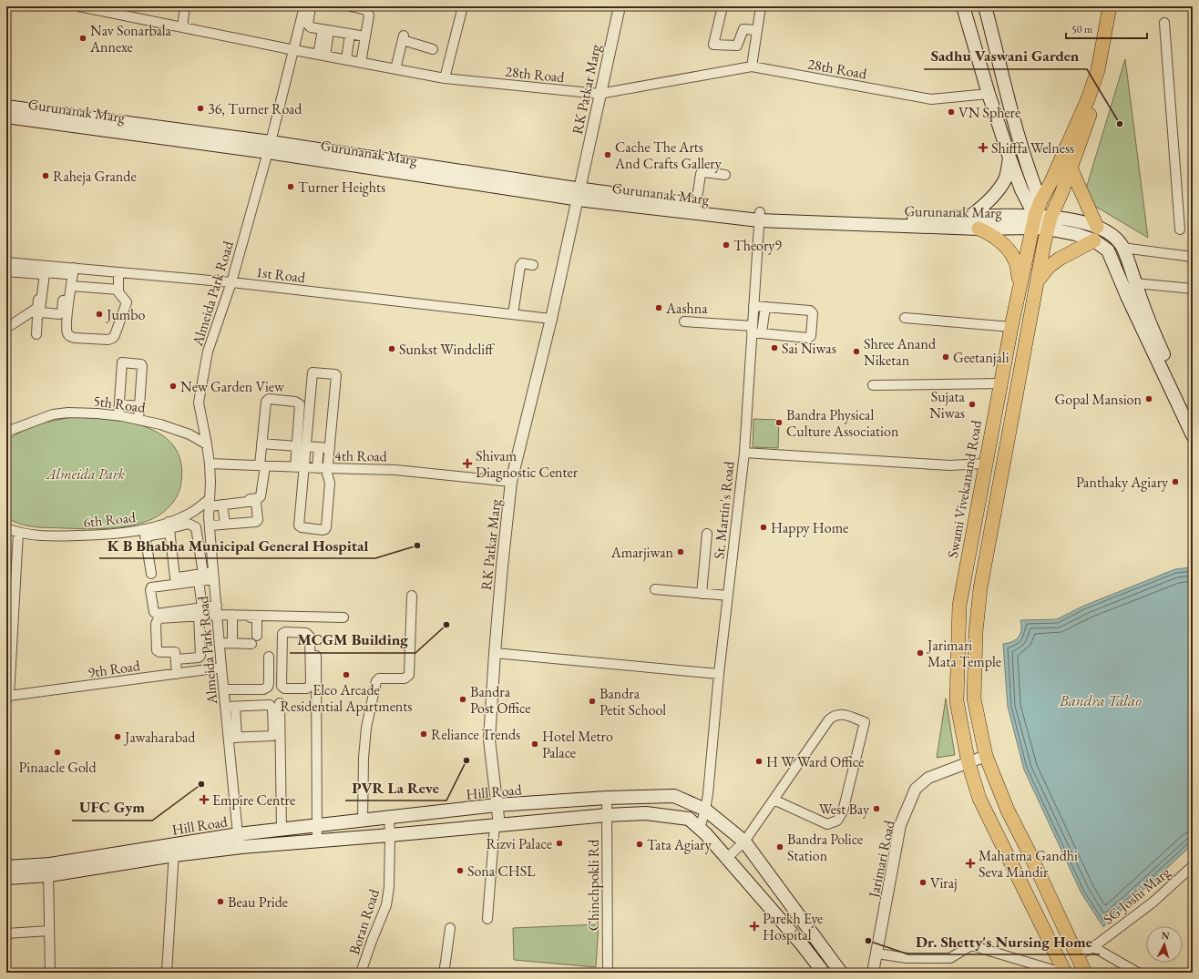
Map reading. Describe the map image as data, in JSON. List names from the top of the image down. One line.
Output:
{"streets":{"main road":["Gurunanak Marg","Swami Vivekanand Road","Hill Road"],"street":["28th Road","RK Patkar Marg","1st Road","Almeida Park Road","5th Road","4th Road","St. Martin's Road","6th Road","9th Road","Jarimari Road","Chinchpokli Rd","SG Joshi Marg","Boran Road"]},"crossings":[["28th Road","RK Patkar Marg"],["28th Road","Almeida Park Road"],["RK Patkar Marg","Gurunanak Marg"],["RK Patkar Marg","1st Road"],["RK Patkar Marg","4th Road"],["RK Patkar Marg","Hill Road"],["Gurunanak Marg","Almeida Park Road"],["Gurunanak Marg","Swami Vivekanand Road"],["Gurunanak Marg","St. Martin's Road"],["1st Road","Almeida Park Road"],["Almeida Park Road","5th Road"],["Almeida Park Road","4th Road"],["Almeida Park Road","6th Road"],["Almeida Park Road","9th Road"],["Almeida Park Road","Hill Road"],["Swami Vivekanand Road","Jarimari Road"],["Swami Vivekanand Road","SG Joshi Marg"],["St. Martin's Road","Hill Road"],["6th Road","9th Road"],["Hill Road","Chinchpokli Rd"],["Hill Road","Boran Road"]],"water":["Bandra Talao"],"parks":["Almeida Park"],"places":{"other":["Nav Sonarbala Annexe","36, Turner Road","VN Sphere","Sadhu Vaswani Garden","Cache The Arts And Crafts Gallery","Raheja Grande","Turner Heights","Theory9","Aashna","Jumbo","Sai Niwas","Sunkst Windcliff","Shree Anand Niketan","Geetanjali","New Garden View","Gopal Mansion","Sujata Niwas","Bandra Physical Culture Association","Panthaky Agiary","Happy Home","K B Bhabha Municipal General Hospital","Amarjiwan","MCGM Building","Jarimari Mata Temple","Elco Arcade Residential Apartments","Bandra Post Office","Bandra Petit School","Reliance Trends","Jawaharabad","Hotel Metro Palace","Pinaacle Gold","PVR La Reve","H W Ward Office","UFC Gym","West Bay","Rizvi Palace","Tata Agiary","Bandra Police Station","Sona CHSL","Viraj","Beau Pride","Dr. Shetty's Nursing Home"],"health":["Shifffa Welness","Shivam Diagnostic Center","Empire Centre","Mahatma Gandhi Seva Mandir","Parekh Eye Hospital"]},"scale_bar":"50 m","north":"top"}
